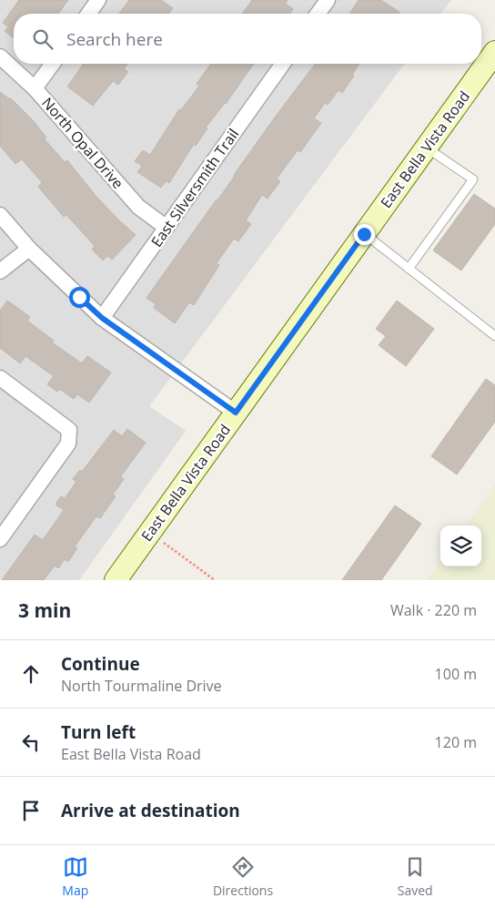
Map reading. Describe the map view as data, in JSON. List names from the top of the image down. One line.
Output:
{"streets":{"street":["North Opal Drive","East Bella Vista Road","East Silversmith Trail"]},"crossings":[["North Opal Drive","East Silversmith Trail"]],"page":{"search":"Search here","heading":["3 min","Walk · 220 m"],"list":[["Continue","North Tourmaline Drive","100 m"],["Turn left","East Bella Vista Road","120 m"],"Arrive at destination"],"nav":["Map","Directions","Saved"]}}
